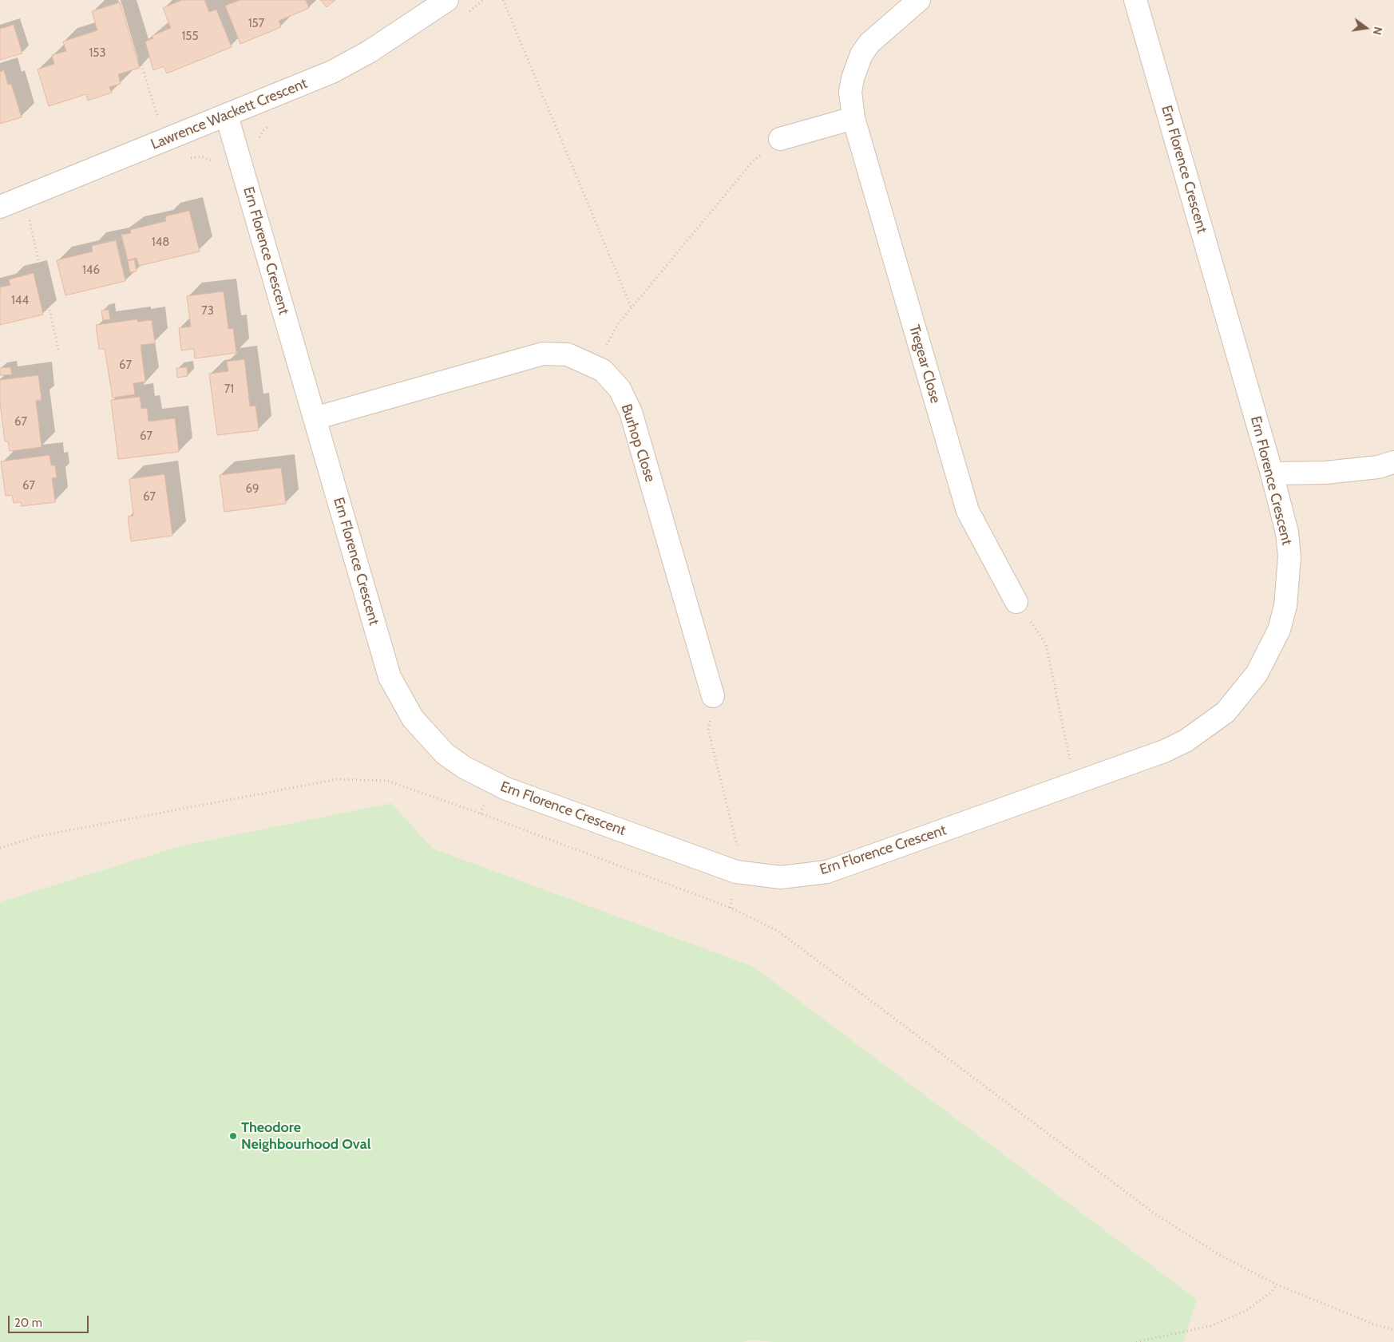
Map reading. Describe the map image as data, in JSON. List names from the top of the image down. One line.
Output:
{"streets":{"street":["Lawrence Wackett Crescent","Ern Florence Crescent","Tregear Close","Burhop Close"]},"crossings":[["Lawrence Wackett Crescent","Ern Florence Crescent"],["Ern Florence Crescent","Burhop Close"]],"places":["Theodore Neighbourhood Oval"],"house_numbers":["157","155","153","148","146","144","73","67","71","67","67","67","69","67"],"scale_bar":"20 m","north":"right"}
